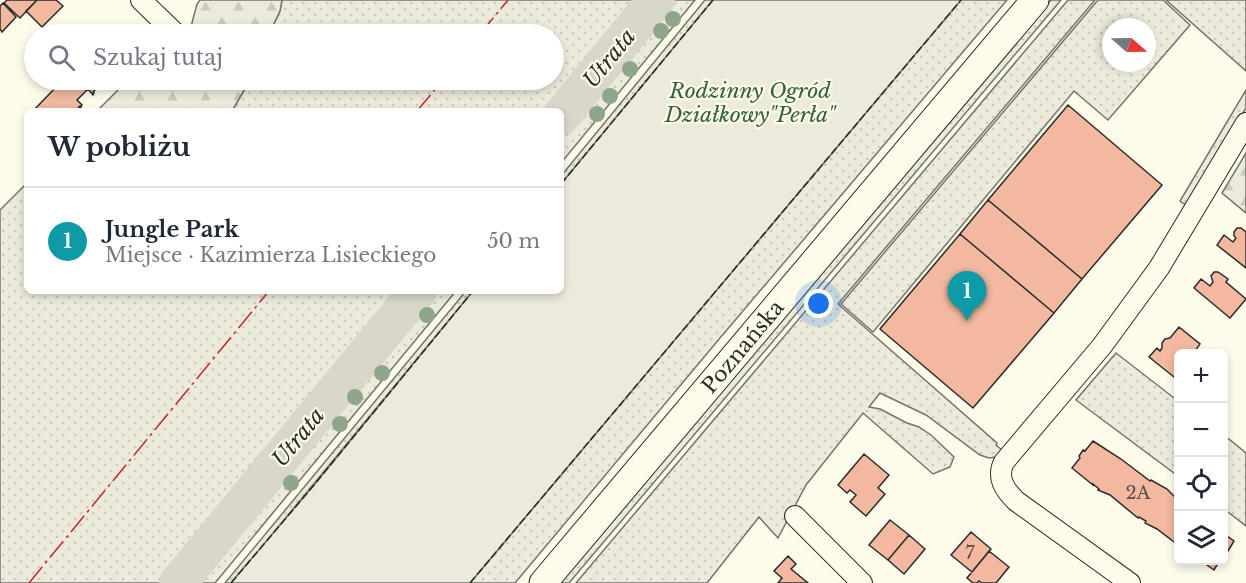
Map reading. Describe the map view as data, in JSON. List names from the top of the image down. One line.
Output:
{"streets":{"main road":["Poznańska"]},"water":["Utrata"],"parks":["Rodzinny Ogród Działkowy\"Perła\""],"house_numbers":["2A","7"],"north":"right","page":{"search":"Szukaj tutaj","heading":"W pobliżu","list":[{"mark":"1","name":"Jungle Park","note":"Miejsce · Kazimierza Lisieckiego","value":"50 m"}],"pins":"1","map_buttons":["+","−"]}}
